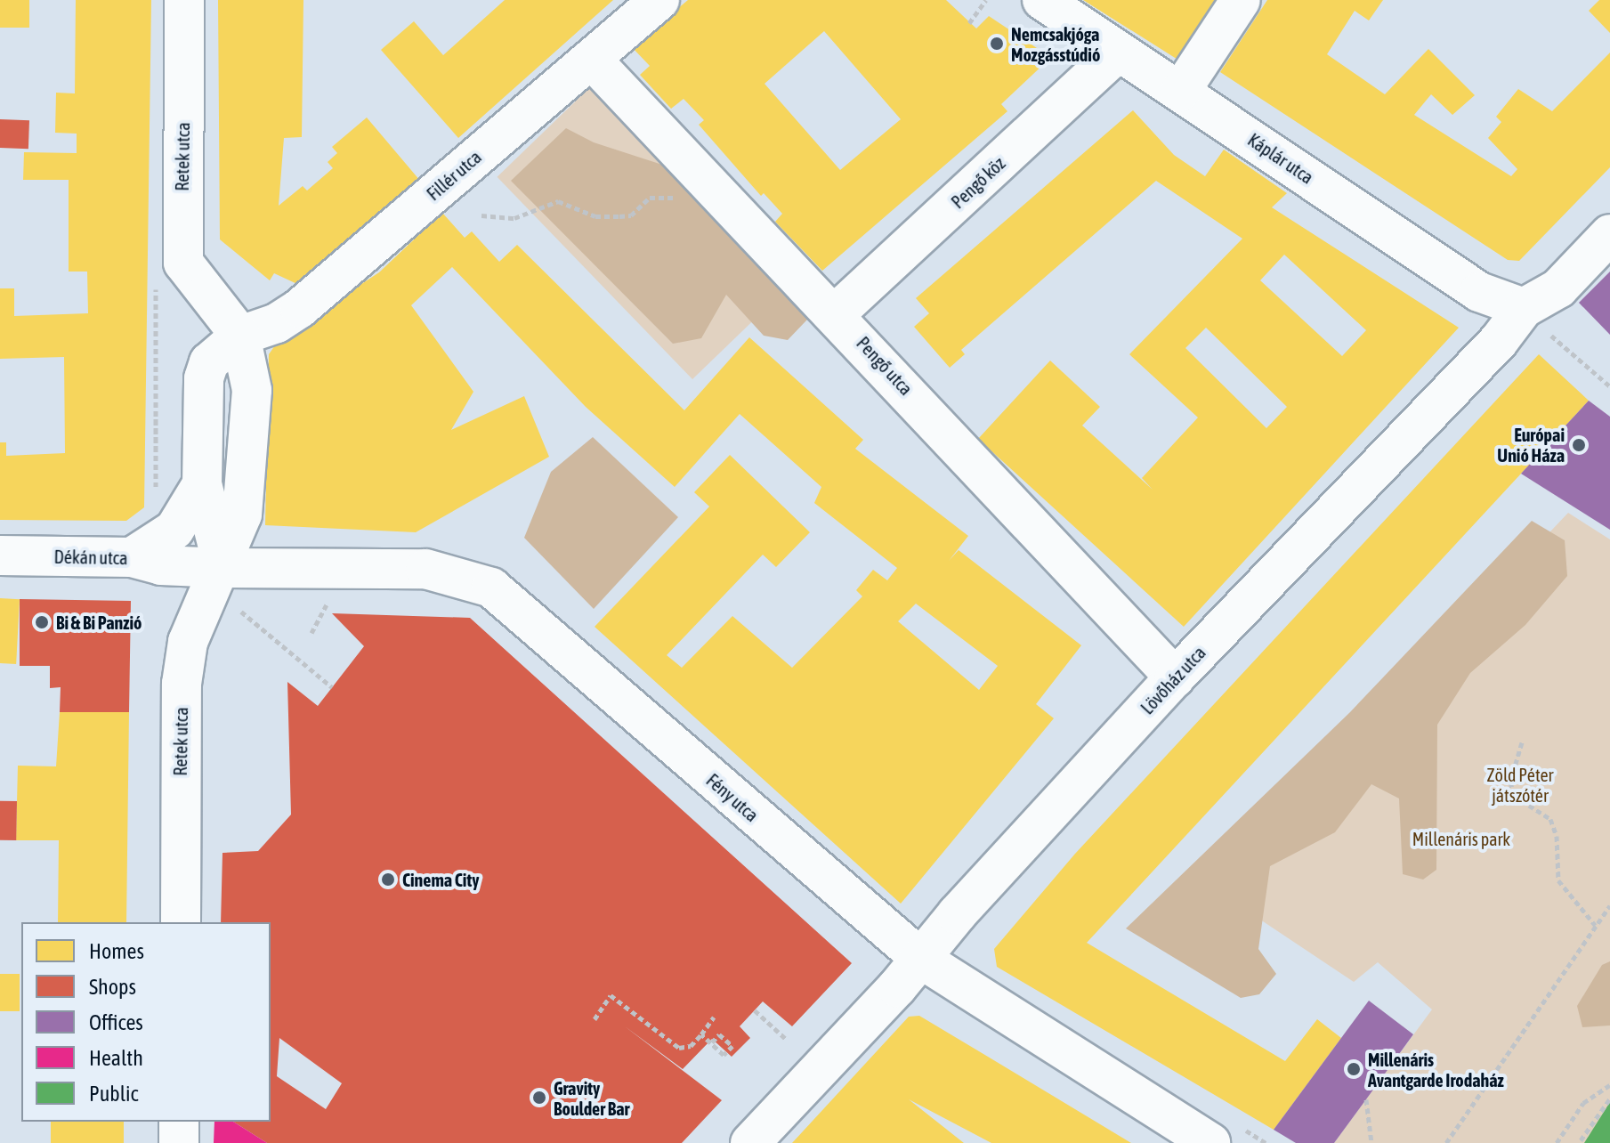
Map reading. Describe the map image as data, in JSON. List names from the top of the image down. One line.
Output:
{"streets":{"street":["Retek utca","Káplár utca","Fillér utca","Pengő köz","Pengő utca","Dékán utca","Lövőház utca","Fény utca"]},"crossings":[["Retek utca","Fillér utca"],["Retek utca","Dékán utca"],["Retek utca","Fény utca"],["Káplár utca","Pengő köz"],["Káplár utca","Lövőház utca"],["Fillér utca","Pengő utca"],["Pengő köz","Pengő utca"],["Pengő utca","Lövőház utca"],["Dékán utca","Fény utca"],["Lövőház utca","Fény utca"]],"parks":["Zöld Péter játszótér","Millenáris park"],"places":["Nemcsakjóga Mozgásstúdió","Európai Unió Háza","Bi & Bi Panzió","Cinema City","Millenáris Avantgarde Irodaház","Gravity Boulder Bar"],"legend":["Homes","Shops","Offices","Health","Public"]}
